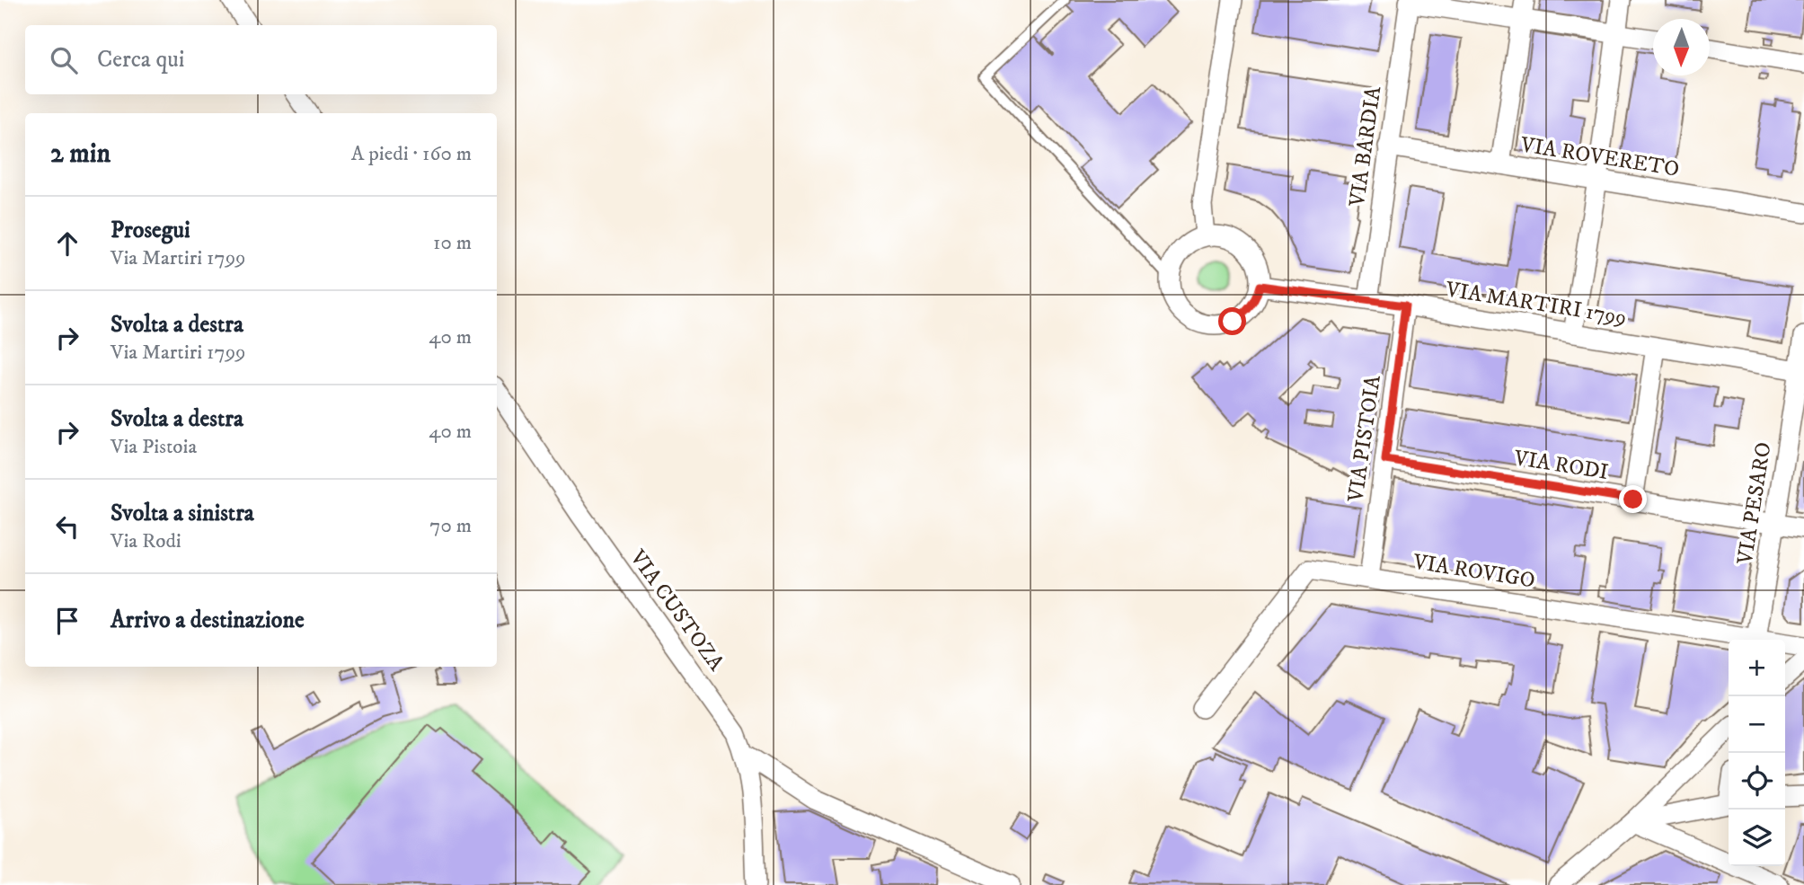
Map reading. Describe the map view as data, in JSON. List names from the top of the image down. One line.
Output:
{"streets":{"street":["VIA BARDIA","VIA ROVERETO","VIA MARTIRI 1799","VIA PISTOIA","VIA RODI","VIA PESARO","VIA ROVIGO","VIA CUSTOZA"]},"crossings":[["VIA BARDIA","VIA ROVERETO"],["VIA BARDIA","VIA MARTIRI 1799"],["VIA MARTIRI 1799","VIA PISTOIA"],["VIA MARTIRI 1799","VIA PESARO"],["VIA PISTOIA","VIA RODI"],["VIA PISTOIA","VIA ROVIGO"],["VIA RODI","VIA PESARO"]],"north":"bottom","page":{"search":"Cerca qui","heading":["2 min","A piedi · 160 m"],"list":[["Prosegui","Via Martiri 1799","10 m"],["Svolta a destra","Via Martiri 1799","40 m"],["Svolta a destra","Via Pistoia","40 m"],["Svolta a sinistra","Via Rodi","70 m"],"Arrivo a destinazione"],"map_buttons":["+","−"]}}
